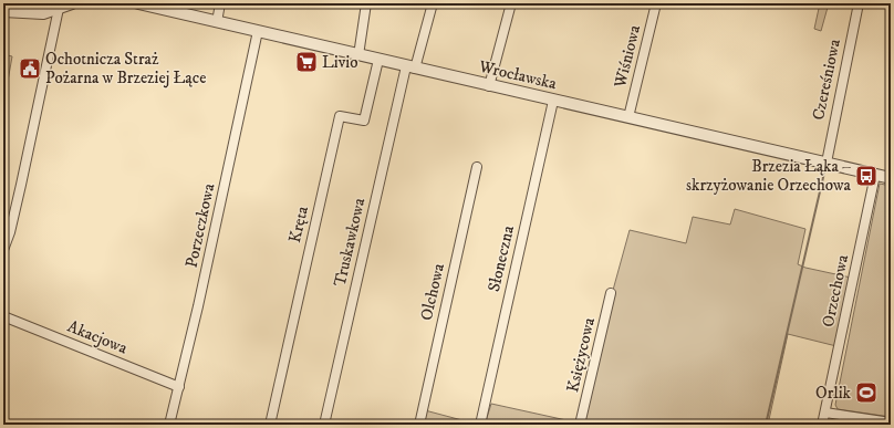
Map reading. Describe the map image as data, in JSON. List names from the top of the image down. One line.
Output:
{"streets":{"street":["Wiśniowa","Wrocławska","Czereśniowa","Kręta","Porzeczkowa","Truskawkowa","Słoneczna","Orzechowa","Olchowa","Akacjowa","Księżycowa"]},"crossings":[["Wiśniowa","Wrocławska"],["Wrocławska","Czereśniowa"],["Wrocławska","Kręta"],["Wrocławska","Porzeczkowa"],["Wrocławska","Truskawkowa"],["Wrocławska","Słoneczna"],["Wrocławska","Orzechowa"],["Porzeczkowa","Akacjowa"]],"places":{"supermarket":["Livio"],"public building":["Ochotnicza Straż Pożarna w Brzeziej Łące"],"bus stop":["Brzezia Łąka – skrzyżowanie Orzechowa"],"sports":["Orlik"]}}
